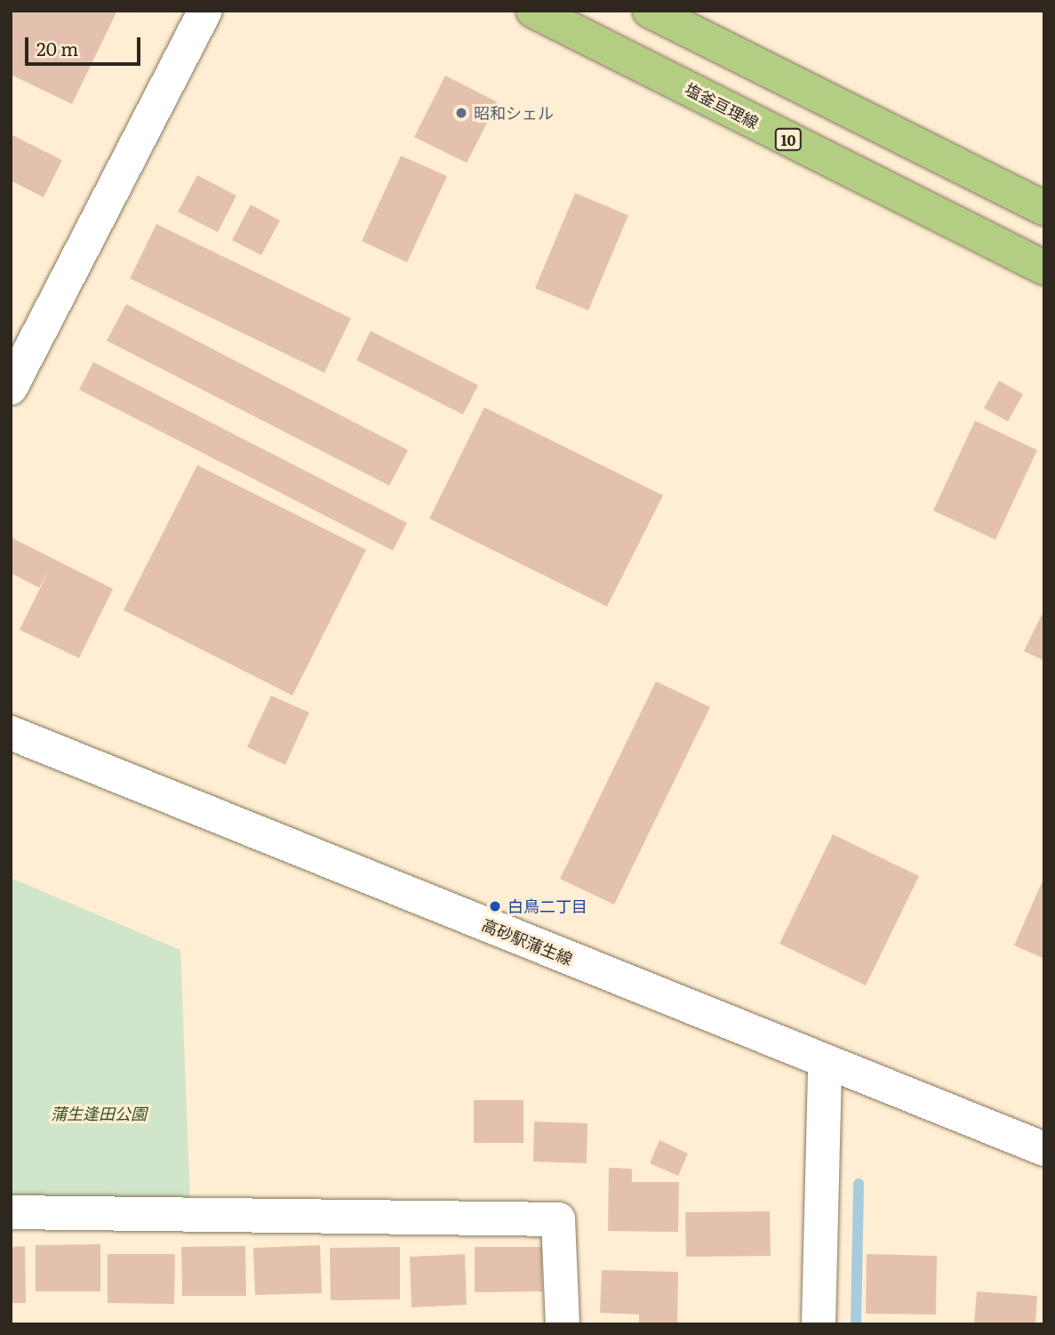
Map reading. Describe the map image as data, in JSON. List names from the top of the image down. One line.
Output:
{"streets":{"main road":["塩釜亘理線","10"],"street":["高砂駅蒲生線"]},"parks":["蒲生逢田公園"],"places":["昭和シェル","白鳥二丁目"],"scale_bar":"20 m"}
